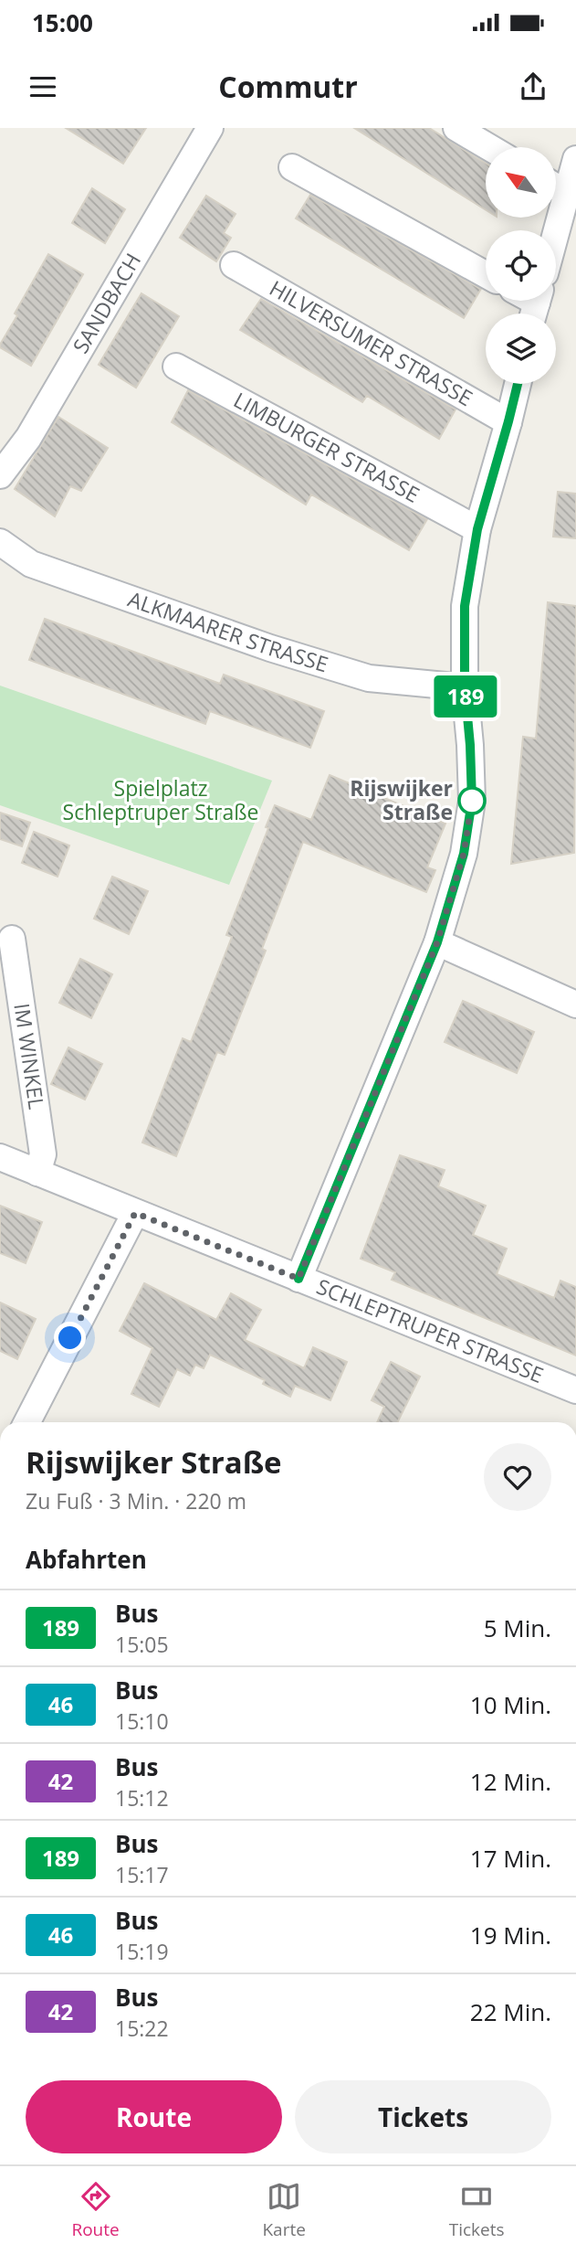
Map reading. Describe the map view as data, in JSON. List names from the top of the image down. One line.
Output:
{"streets":{"street":["SANDBACH","HILVERSUMER STRASSE","LIMBURGER STRASSE","ALKMAARER STRASSE","IM WINKEL","SCHLEPTRUPER STRASSE"]},"crossings":[["IM WINKEL","SCHLEPTRUPER STRASSE"]],"parks":["Spielplatz Schleptruper Straße"],"places":["Rijswijker Straße"],"lines":["bus line 189"],"north":"top left","page":{"status":"15:00","header":"Commutr","on_map":"189","heading":[["Rijswijker Straße","Zu Fuß · 3 Min. · 220 m"],"Abfahrten"],"list":[{"mark":"189","name":"Bus","note":"15:05","value":"5 Min."},{"mark":"46","name":"Bus","note":"15:10","value":"10 Min."},{"mark":"42","name":"Bus","note":"15:12","value":"12 Min."},{"mark":"189","name":"Bus","note":"15:17","value":"17 Min."},{"mark":"46","name":"Bus","note":"15:19","value":"19 Min."},{"mark":"42","name":"Bus","note":"15:22","value":"22 Min."}],"buttons":["Route","Tickets"],"tabs":["Route","Karte","Tickets"]}}
